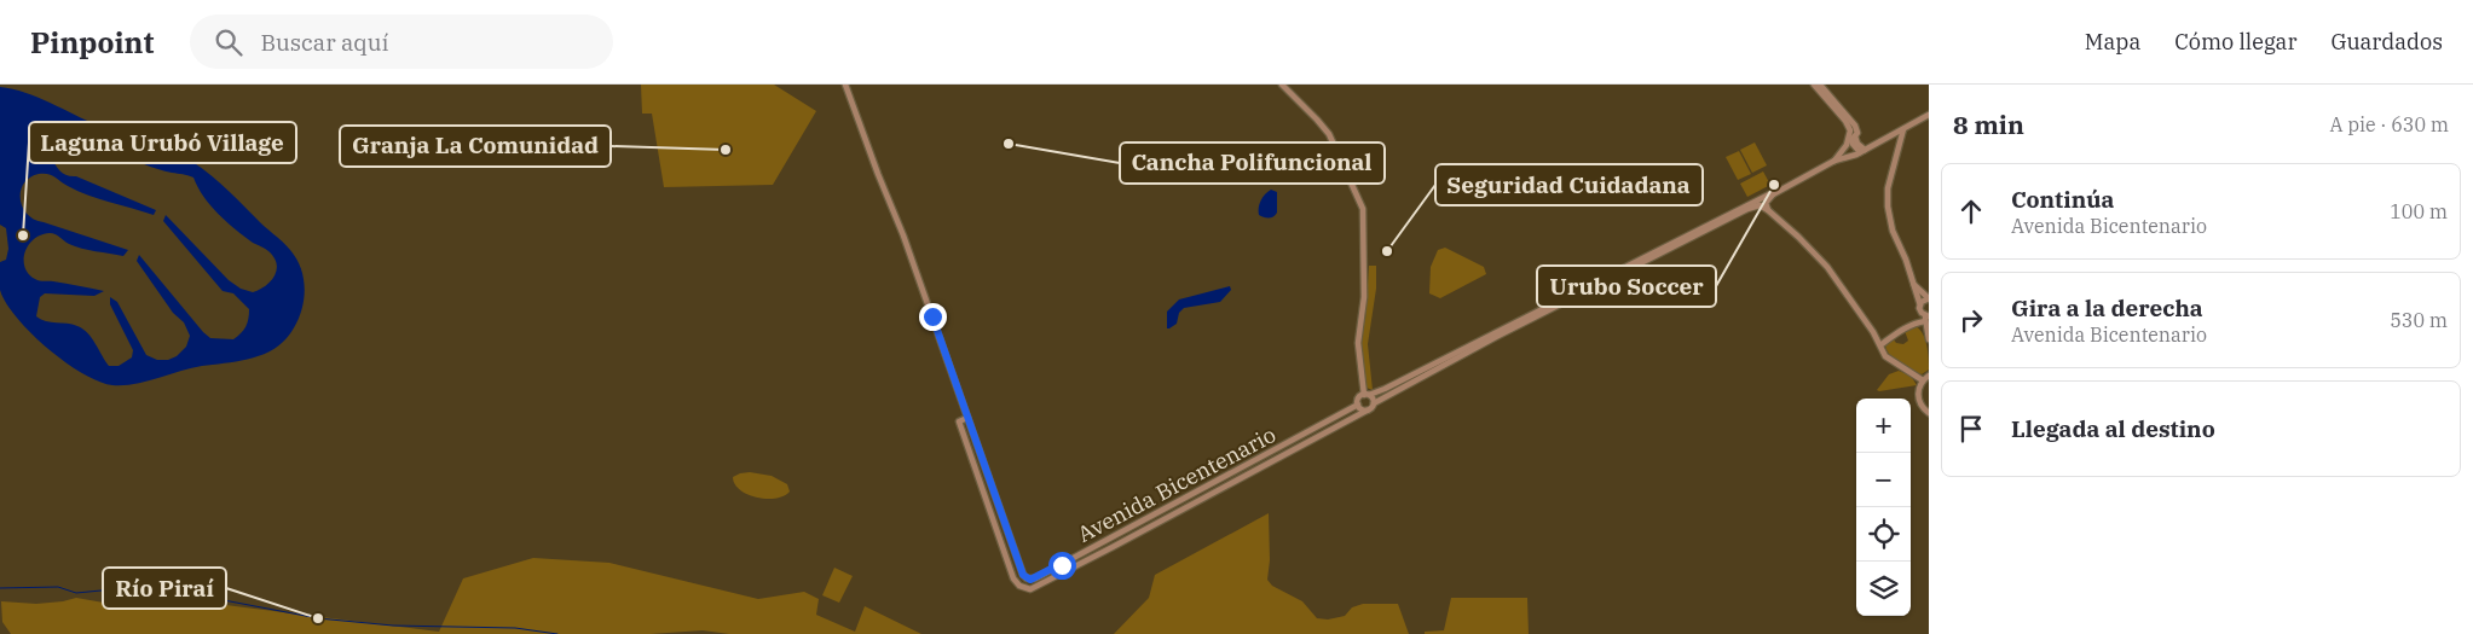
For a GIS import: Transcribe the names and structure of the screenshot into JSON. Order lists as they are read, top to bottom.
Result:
{
  "streets": {
    "main road": ["Avenida Bicentenario"]
  },
  "places": [
    "Cancha Polifuncional",
    "Granja La Comunidad",
    "Urubo Soccer",
    "Laguna Urubó Village",
    "Seguridad Cuidadana",
    "Río Piraí"
  ],
  "page": {
    "header": "Pinpoint",
    "search": "Buscar aquí",
    "nav": ["Mapa", "Cómo llegar", "Guardados"],
    "heading": ["8 min", "A pie · 630 m"],
    "list": [
      ["Continúa", "Avenida Bicentenario", "100 m"],
      ["Gira a la derecha", "Avenida Bicentenario", "530 m"],
      "Llegada al destino"
    ],
    "map_buttons": ["+", "−"]
  }
}
